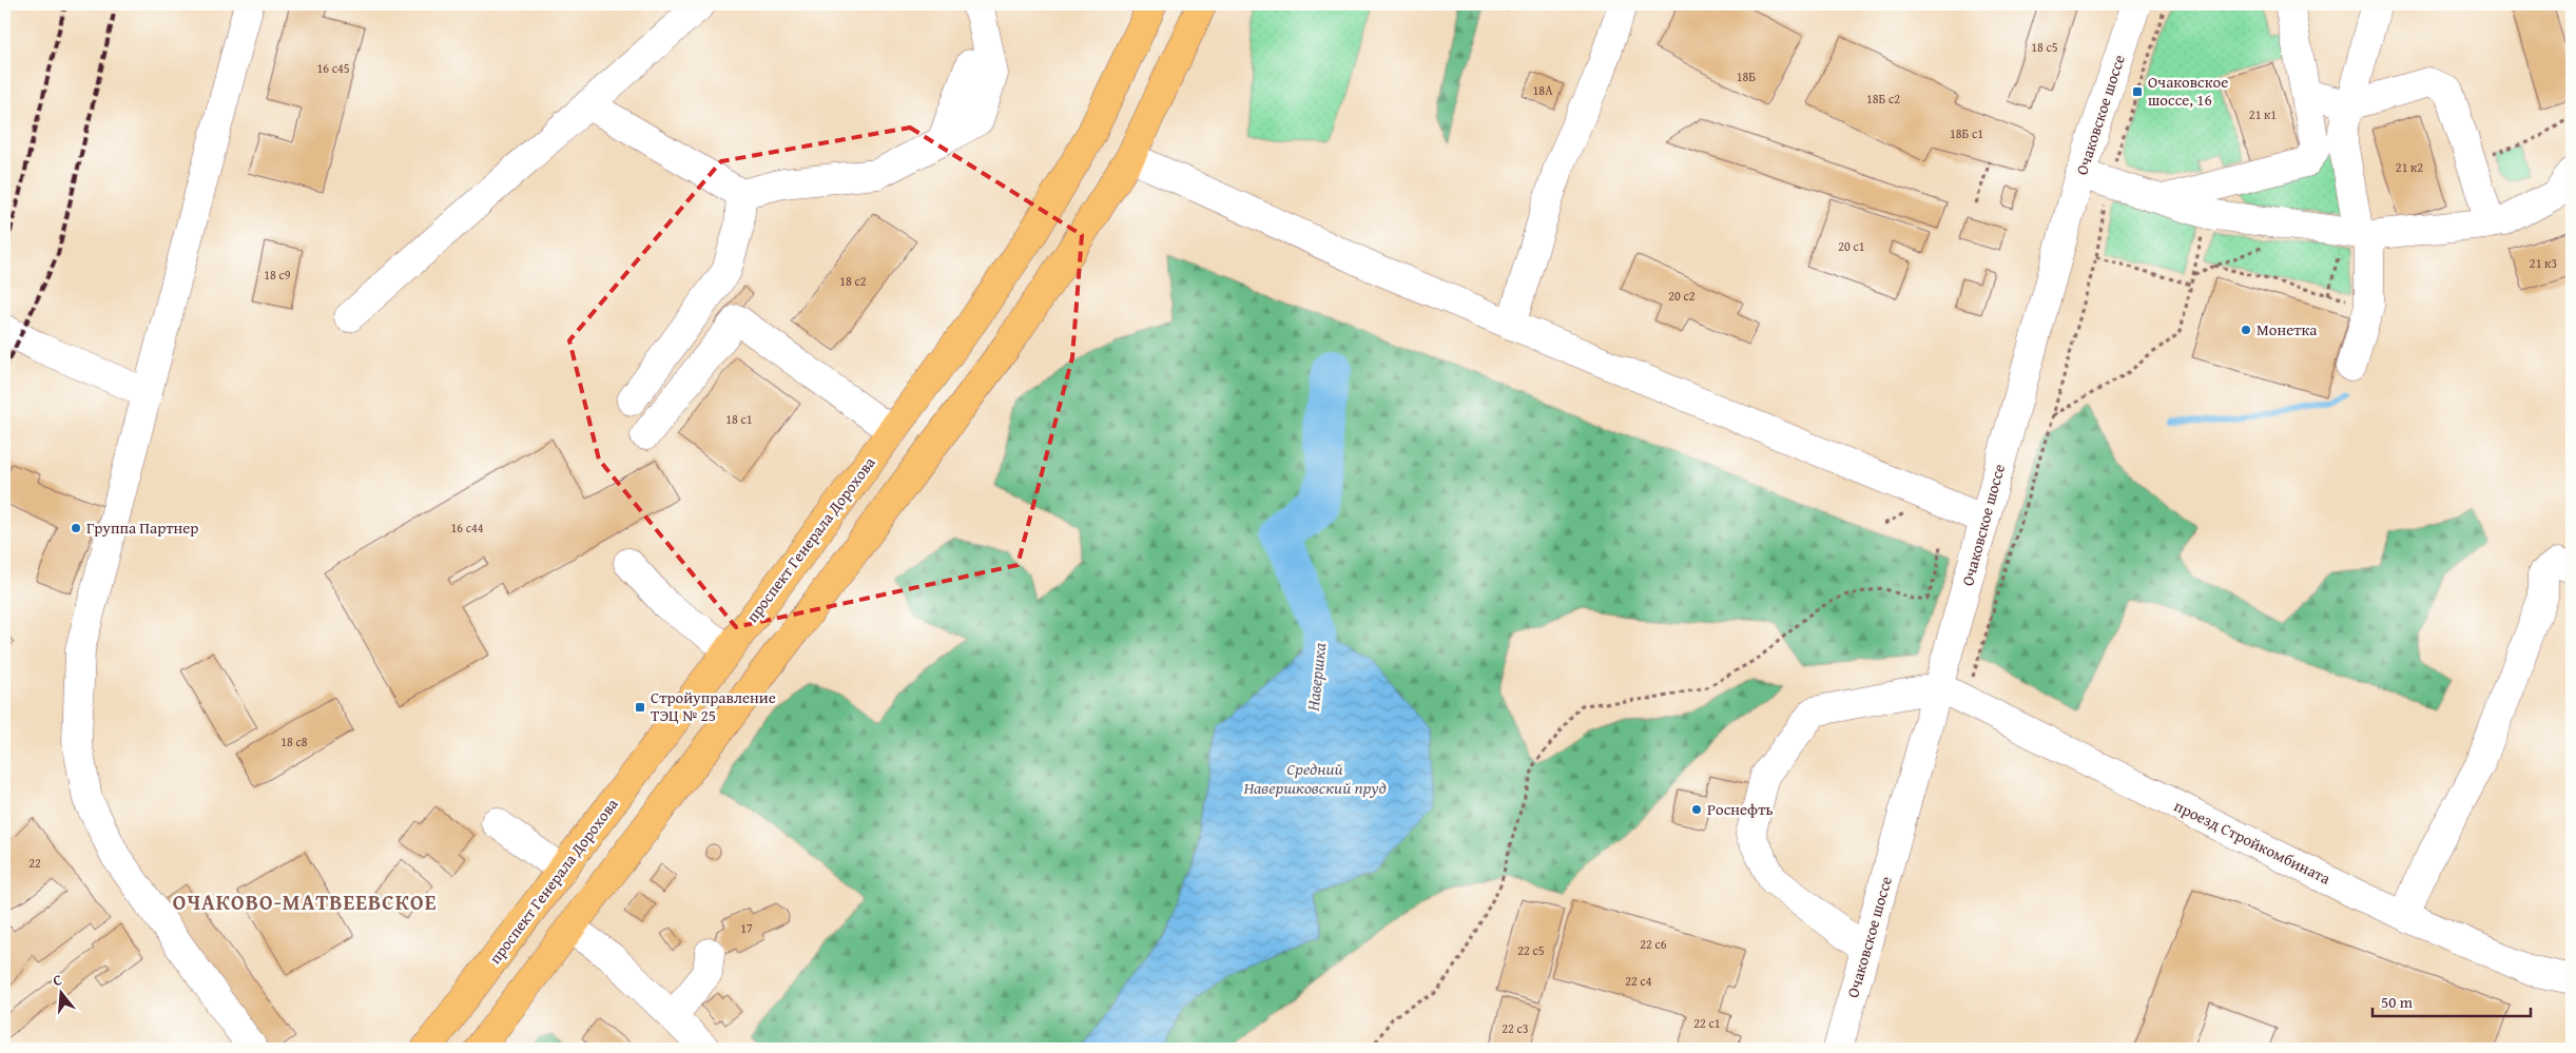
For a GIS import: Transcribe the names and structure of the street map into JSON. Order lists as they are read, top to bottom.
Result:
{
  "streets": {
    "main road": ["проспект Генерала Дорохова"],
    "street": ["Очаковское шоссе", "проезд Стройкомбината"]
  },
  "crossings": [
    ["Очаковское шоссе", "проезд Стройкомбината"]
  ],
  "districts": ["ОЧАКОВО-МАТВЕЕВСКОЕ"],
  "water": ["Навершка", "Средний Навершковский пруд"],
  "places": {
    "transit": ["Очаковское шоссе, 16", "Стройуправление ТЭЦ № 25"],
    "other": ["Монетка", "Группа Партнер", "Роснефть"]
  },
  "house_numbers": [
    "18 с5",
    "16 с45",
    "18Б",
    "18А",
    "18Б с2",
    "21 к1",
    "18Б с1",
    "21 к2",
    "20 с1",
    "21 к3",
    "18 с9",
    "18 с2",
    "20 с2",
    "18 с1",
    "16 с44",
    "18 с8",
    "22",
    "17",
    "22 с6",
    "22 с5",
    "22 с4",
    "22 с1",
    "22 с3"
  ],
  "scale_bar": "50 m",
  "north": "top"
}
